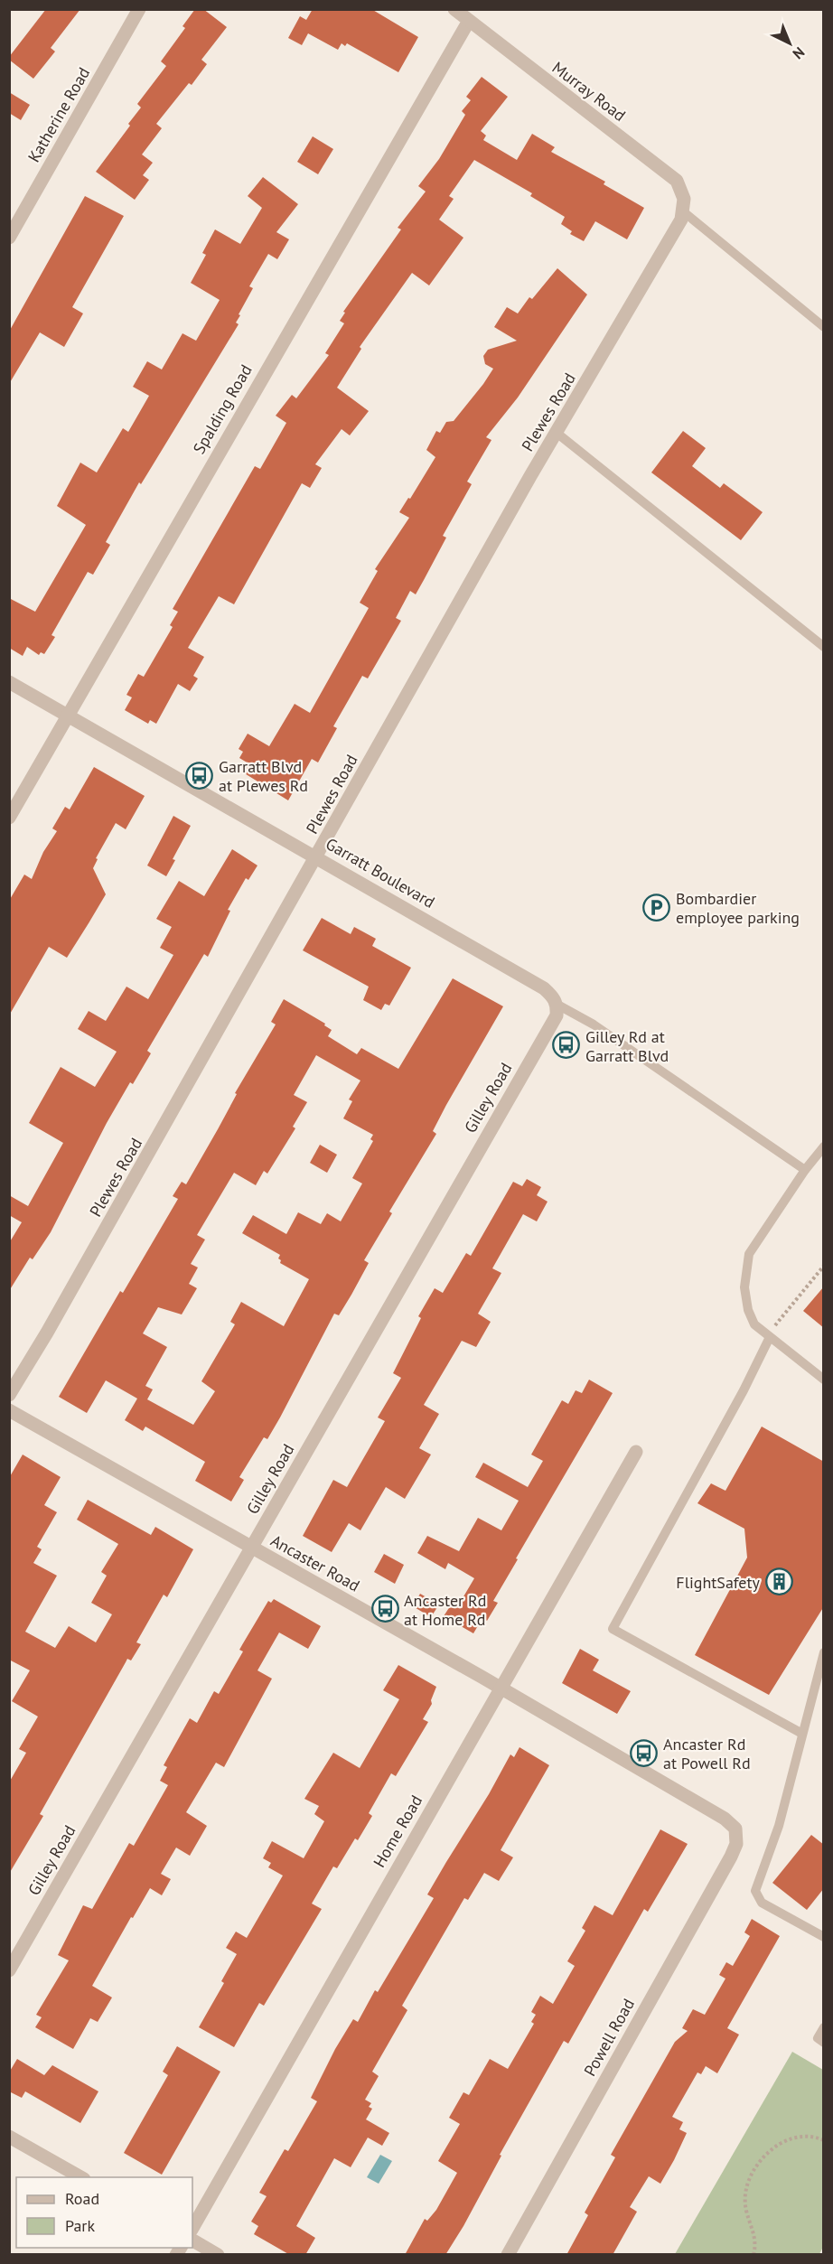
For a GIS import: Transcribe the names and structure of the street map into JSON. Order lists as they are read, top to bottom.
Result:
{
  "streets": {
    "street": [
      "Murray Road",
      "Katherine Road",
      "Spalding Road",
      "Plewes Road",
      "Garratt Boulevard",
      "Gilley Road",
      "Ancaster Road",
      "Home Road",
      "Powell Road"
    ]
  },
  "crossings": [
    ["Murray Road", "Spalding Road"],
    ["Murray Road", "Plewes Road"],
    ["Spalding Road", "Garratt Boulevard"],
    ["Plewes Road", "Garratt Boulevard"],
    ["Garratt Boulevard", "Gilley Road"],
    ["Gilley Road", "Ancaster Road"],
    ["Ancaster Road", "Home Road"],
    ["Ancaster Road", "Powell Road"]
  ],
  "places": {
    "bus stop": [
      "Garratt Blvd at Plewes Rd",
      "Gilley Rd at Garratt Blvd",
      "Ancaster Rd at Home Rd",
      "Ancaster Rd at Powell Rd"
    ],
    "parking": ["Bombardier employee parking"],
    "building": ["FlightSafety"]
  },
  "legend": ["Road", "Park"],
  "north": "bottom right"
}
